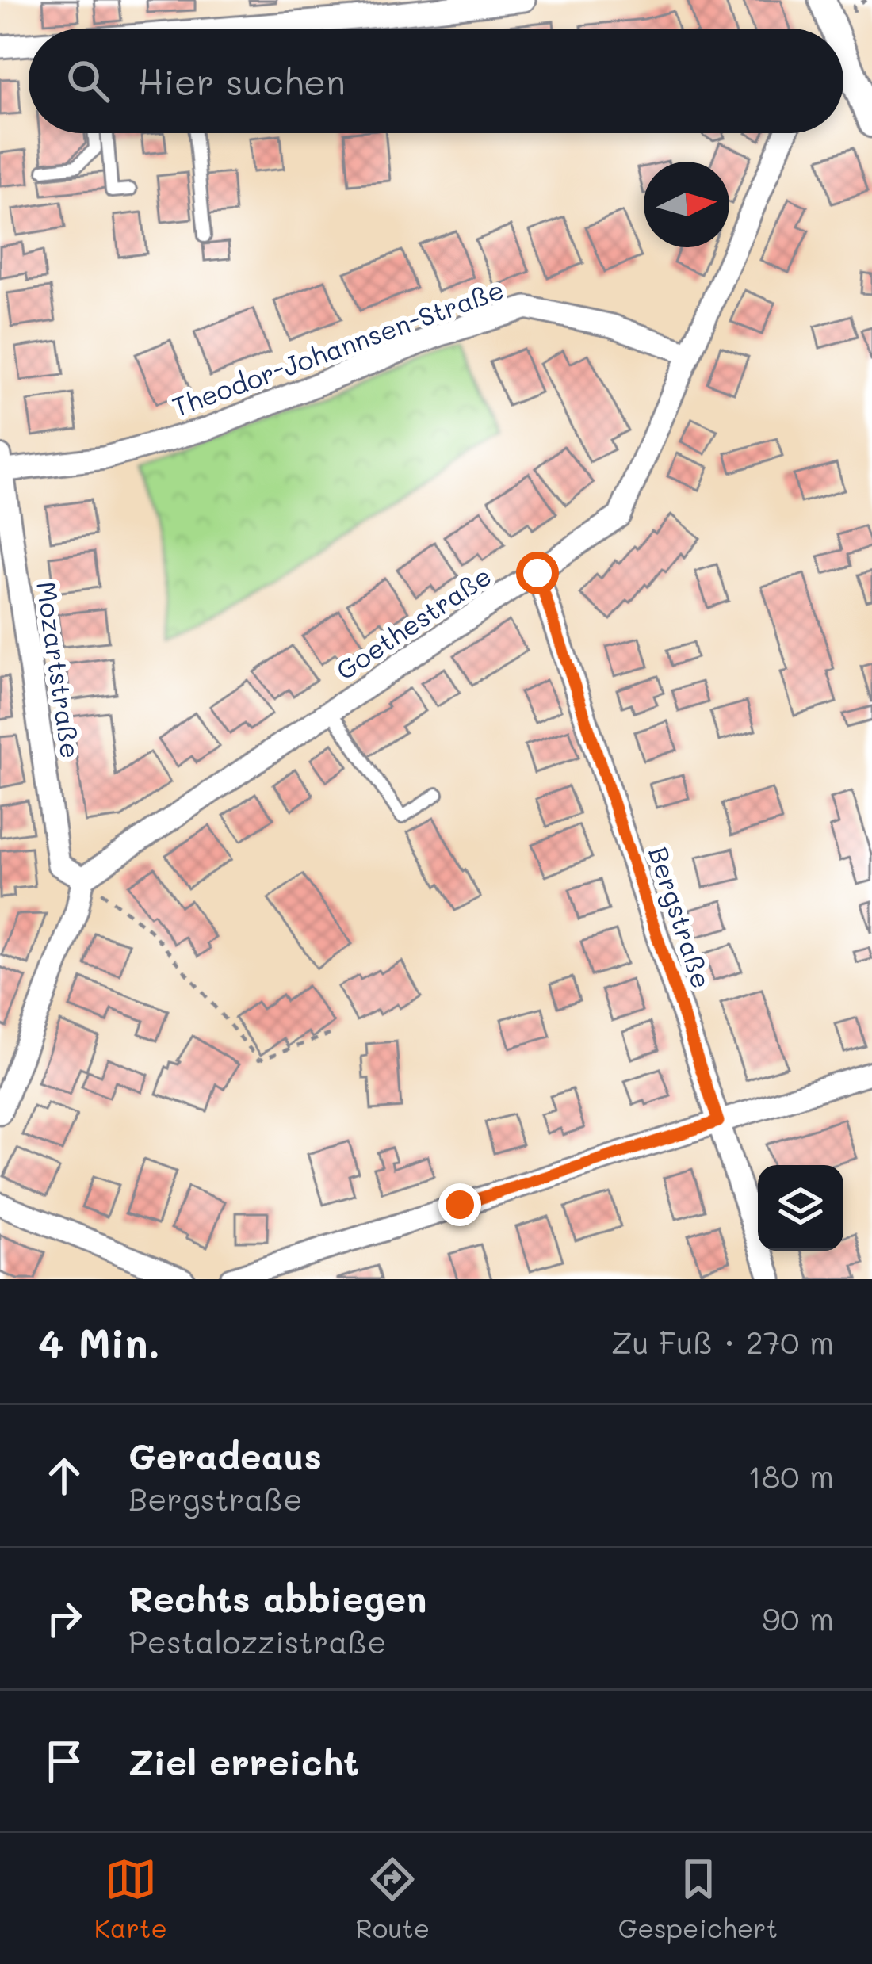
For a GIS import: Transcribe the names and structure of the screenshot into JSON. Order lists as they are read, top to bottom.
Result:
{
  "streets": {
    "street": [
      "Theodor-Johannsen-Straße",
      "Goethestraße",
      "Mozartstraße",
      "Bergstraße"
    ]
  },
  "crossings": [
    ["Theodor-Johannsen-Straße", "Goethestraße"],
    ["Theodor-Johannsen-Straße", "Mozartstraße"],
    ["Goethestraße", "Mozartstraße"],
    ["Goethestraße", "Bergstraße"]
  ],
  "north": "right",
  "page": {
    "search": "Hier suchen",
    "heading": ["4 Min.", "Zu Fuß · 270 m"],
    "list": [
      ["Geradeaus", "Bergstraße", "180 m"],
      ["Rechts abbiegen", "Pestalozzistraße", "90 m"],
      "Ziel erreicht"
    ],
    "nav": ["Karte", "Route", "Gespeichert"]
  }
}
